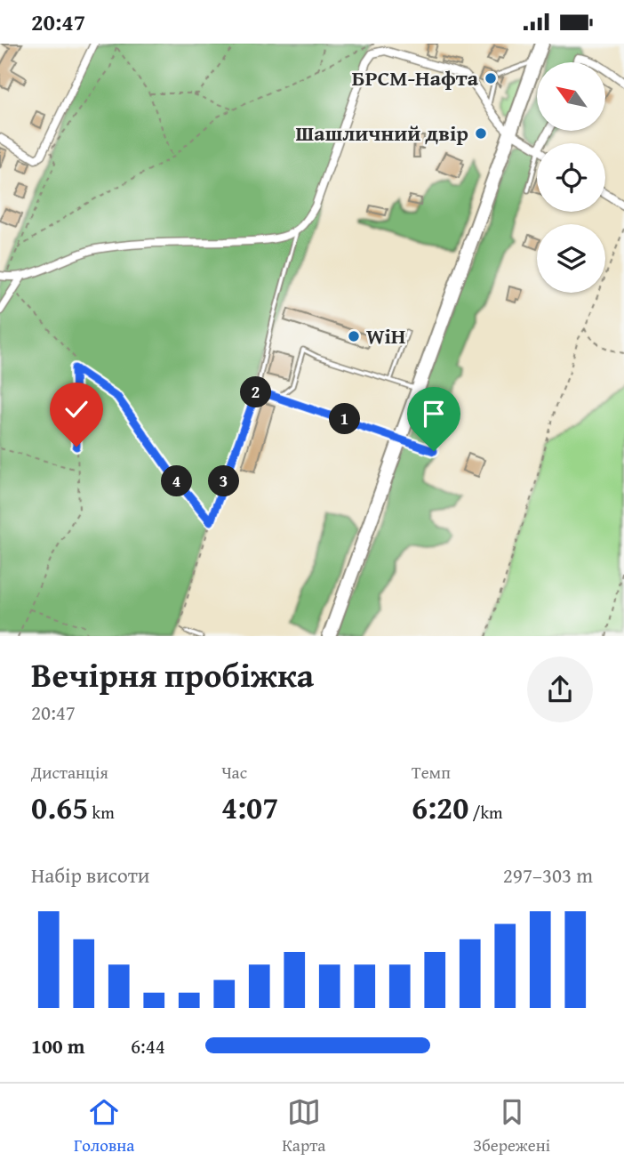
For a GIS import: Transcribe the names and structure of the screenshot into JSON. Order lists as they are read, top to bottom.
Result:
{
  "places": ["БРСМ-Нафта", "Шашличний двір", "WiH"],
  "north": "top left",
  "page": {
    "status": "20:47",
    "pins": [
      "2",
      "1",
      "3",
      "4"
    ],
    "heading": ["Вечірня пробіжка", "20:47"],
    "stats": [
      ["Дистанція", "0.65 km"],
      ["Час", "4:07"],
      ["Темп", "6:20 /km"]
    ],
    "chart": ["Набір висоти", "297–303 m"],
    "list": [
      {
        "name": "100 m",
        "note": "6:44"
      }
    ],
    "tabs": ["Головна", "Карта", "Збережені"]
  }
}
